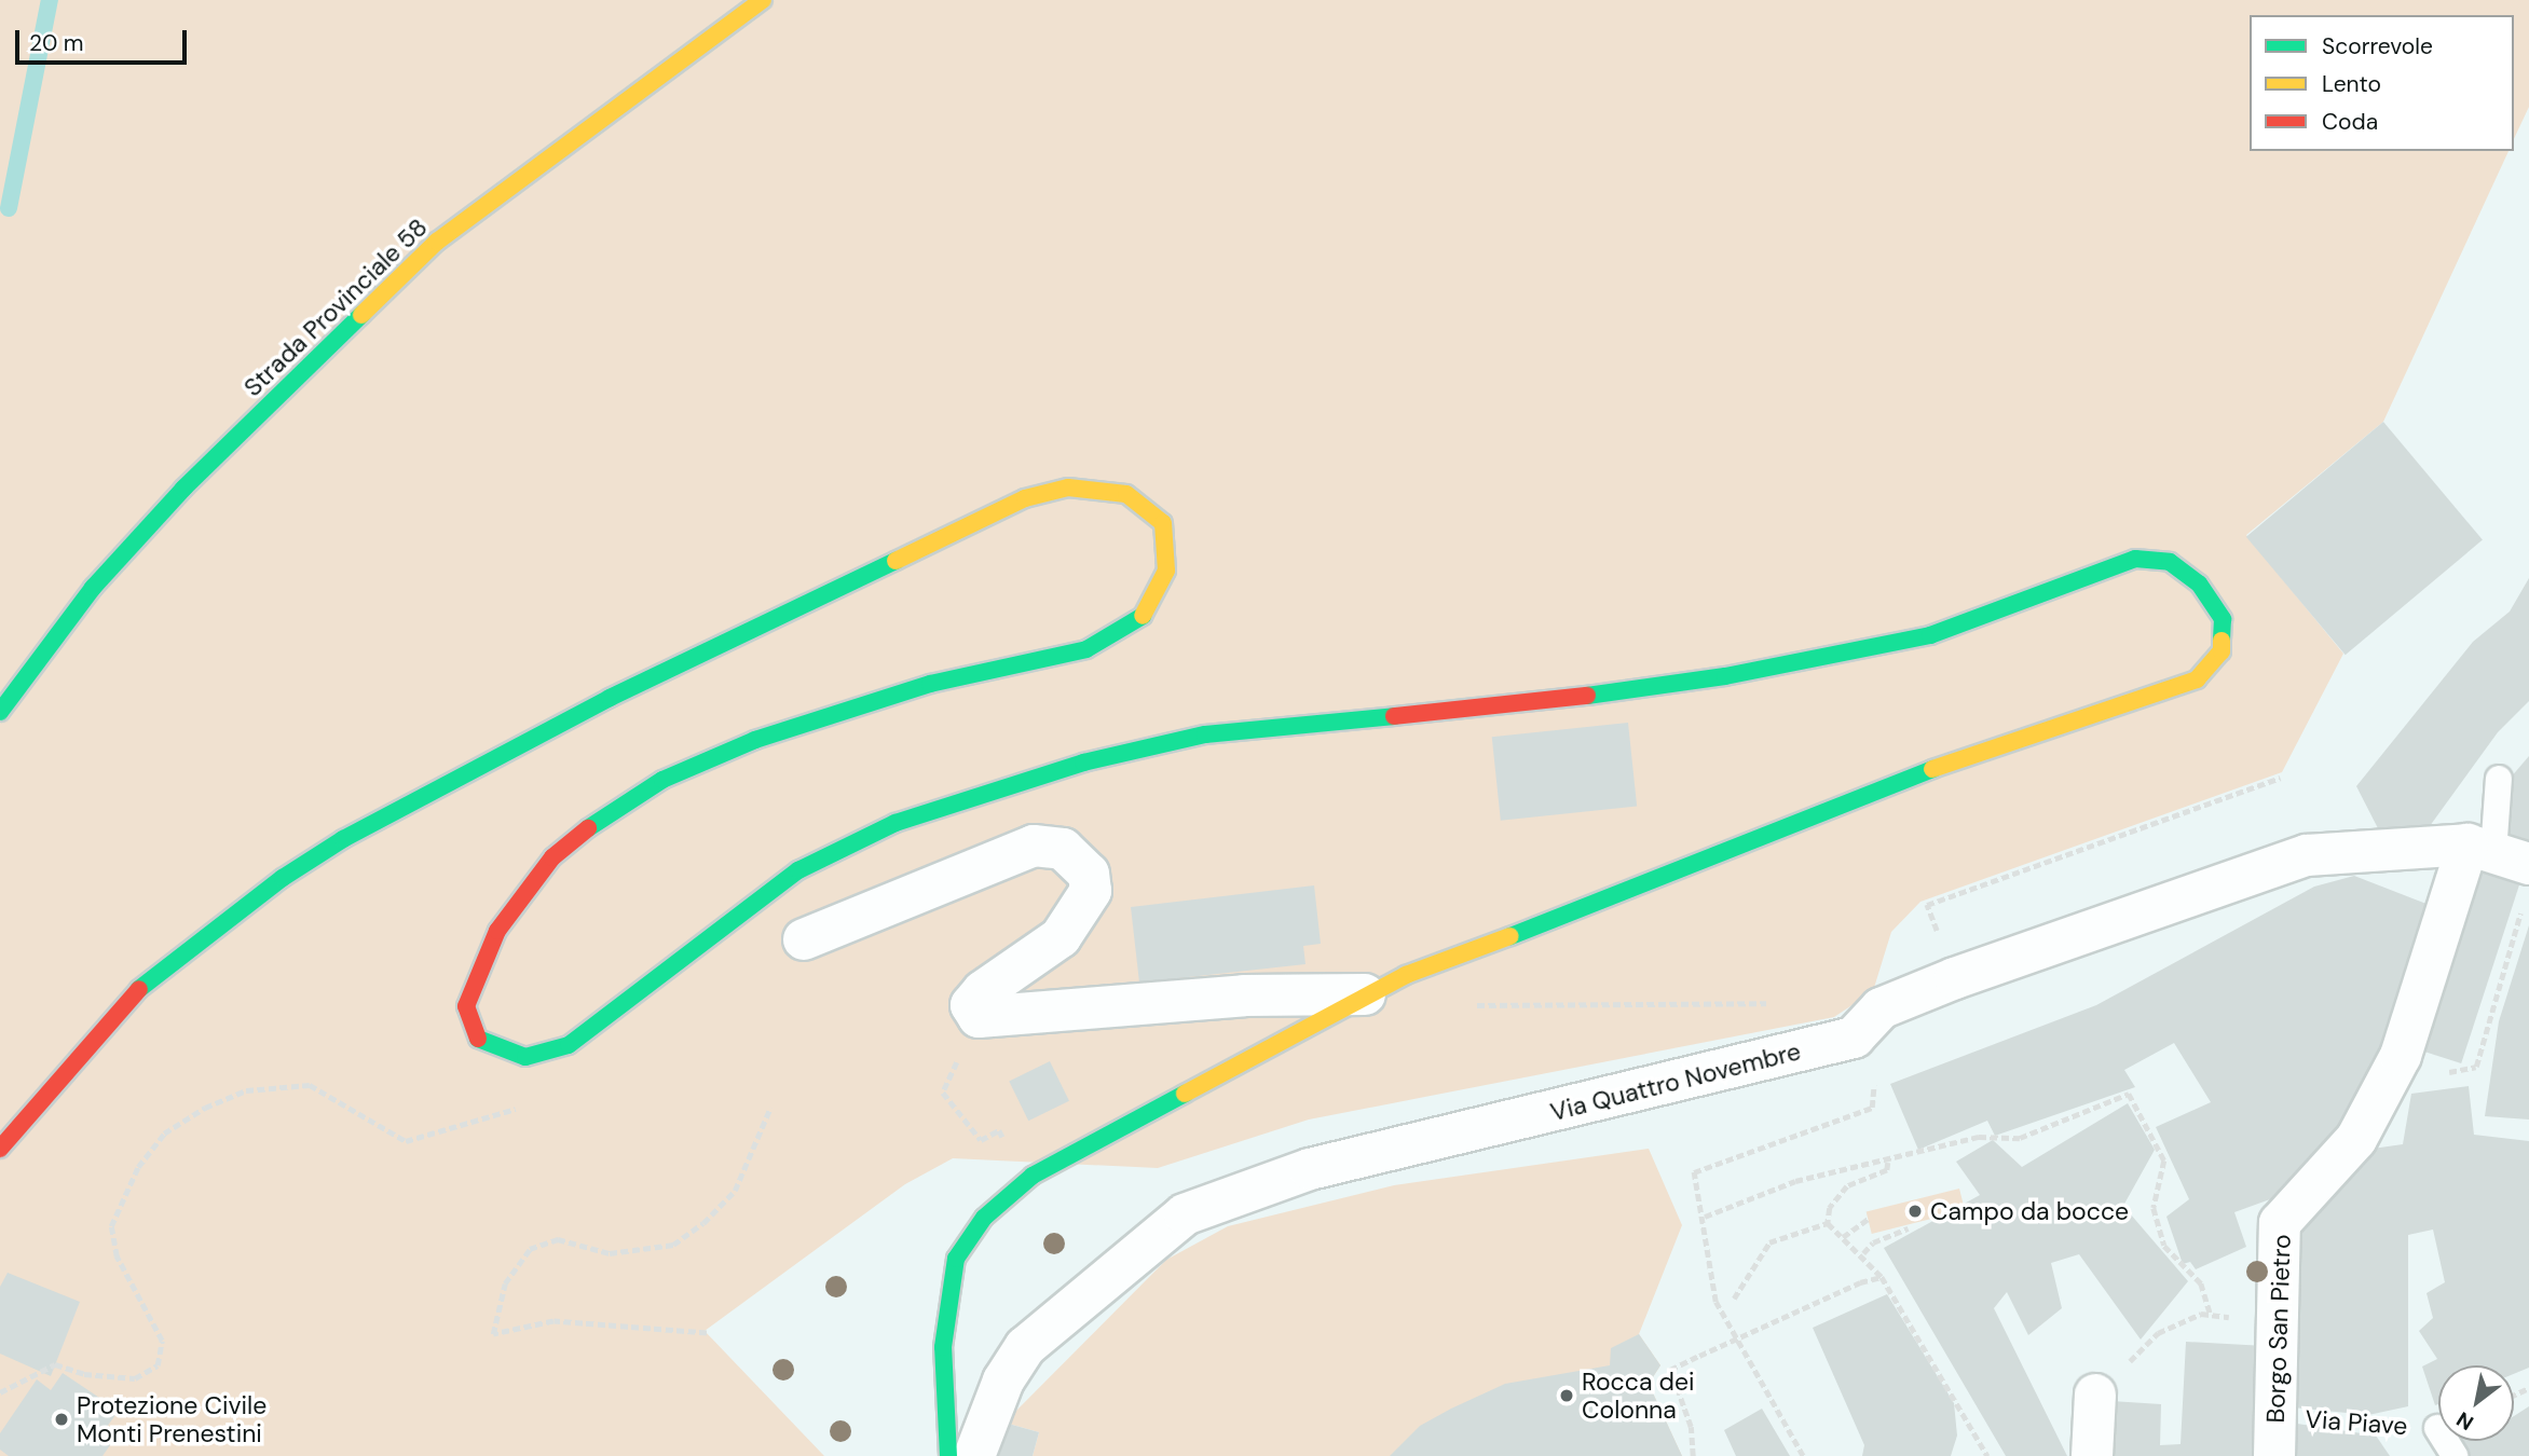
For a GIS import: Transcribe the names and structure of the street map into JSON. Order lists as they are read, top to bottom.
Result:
{
  "streets": {
    "street": ["Strada Provinciale 58", "Via Quattro Novembre", "Borgo San Pietro"],
    "path": ["Via Piave"]
  },
  "crossings": [
    ["Via Quattro Novembre", "Borgo San Pietro"],
    ["Borgo San Pietro", "Via Piave"]
  ],
  "places": ["Campo da bocce", "Rocca dei Colonna", "Protezione Civile Monti Prenestini"],
  "legend": ["Scorrevole", "Lento", "Coda"],
  "scale_bar": "20 m",
  "north": "bottom left"
}
